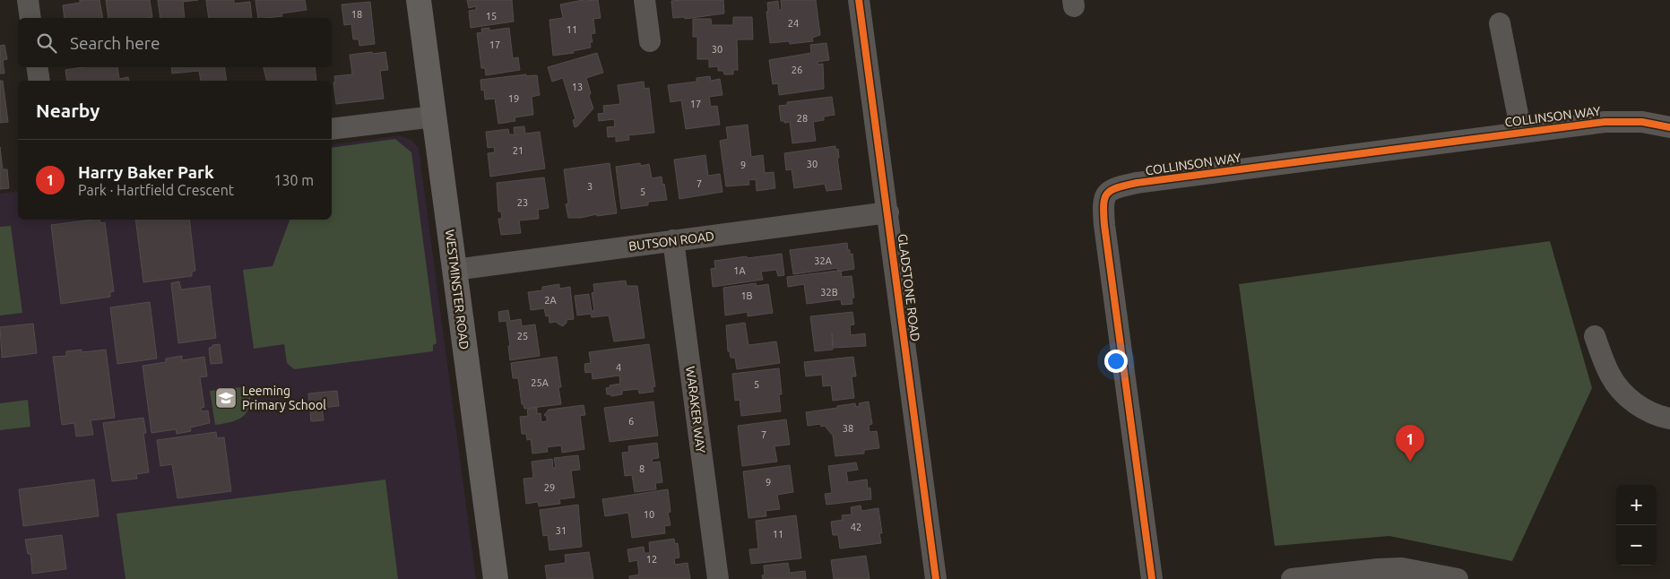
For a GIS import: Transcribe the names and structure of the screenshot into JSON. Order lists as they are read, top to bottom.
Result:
{
  "streets": {
    "main road": ["WESTMINSTER ROAD"],
    "street": [
      "COLLINSON WAY",
      "BUTSON ROAD",
      "GLADSTONE ROAD",
      "WARAKER WAY"
    ]
  },
  "crossings": [
    ["BUTSON ROAD", "GLADSTONE ROAD"],
    ["BUTSON ROAD", "WESTMINSTER ROAD"],
    ["BUTSON ROAD", "WARAKER WAY"]
  ],
  "places": {
    "school or university": ["Leeming Primary School"]
  },
  "house_numbers": [
    "18",
    "15",
    "24",
    "11",
    "17",
    "30",
    "26",
    "13",
    "19",
    "17",
    "28",
    "21",
    "30",
    "9",
    "7",
    "3",
    "5",
    "23",
    "32A",
    "1A",
    "32B",
    "1B",
    "2A",
    "25",
    "4",
    "25A",
    "5",
    "6",
    "38",
    "7",
    "8",
    "9",
    "29",
    "10",
    "42",
    "31",
    "11",
    "12"
  ],
  "page": {
    "search": "Search here",
    "heading": "Nearby",
    "list": [
      {
        "mark": "1",
        "name": "Harry Baker Park",
        "note": "Park · Hartfield Crescent",
        "value": "130 m"
      }
    ],
    "pins": "1",
    "map_buttons": ["+", "−"]
  }
}
